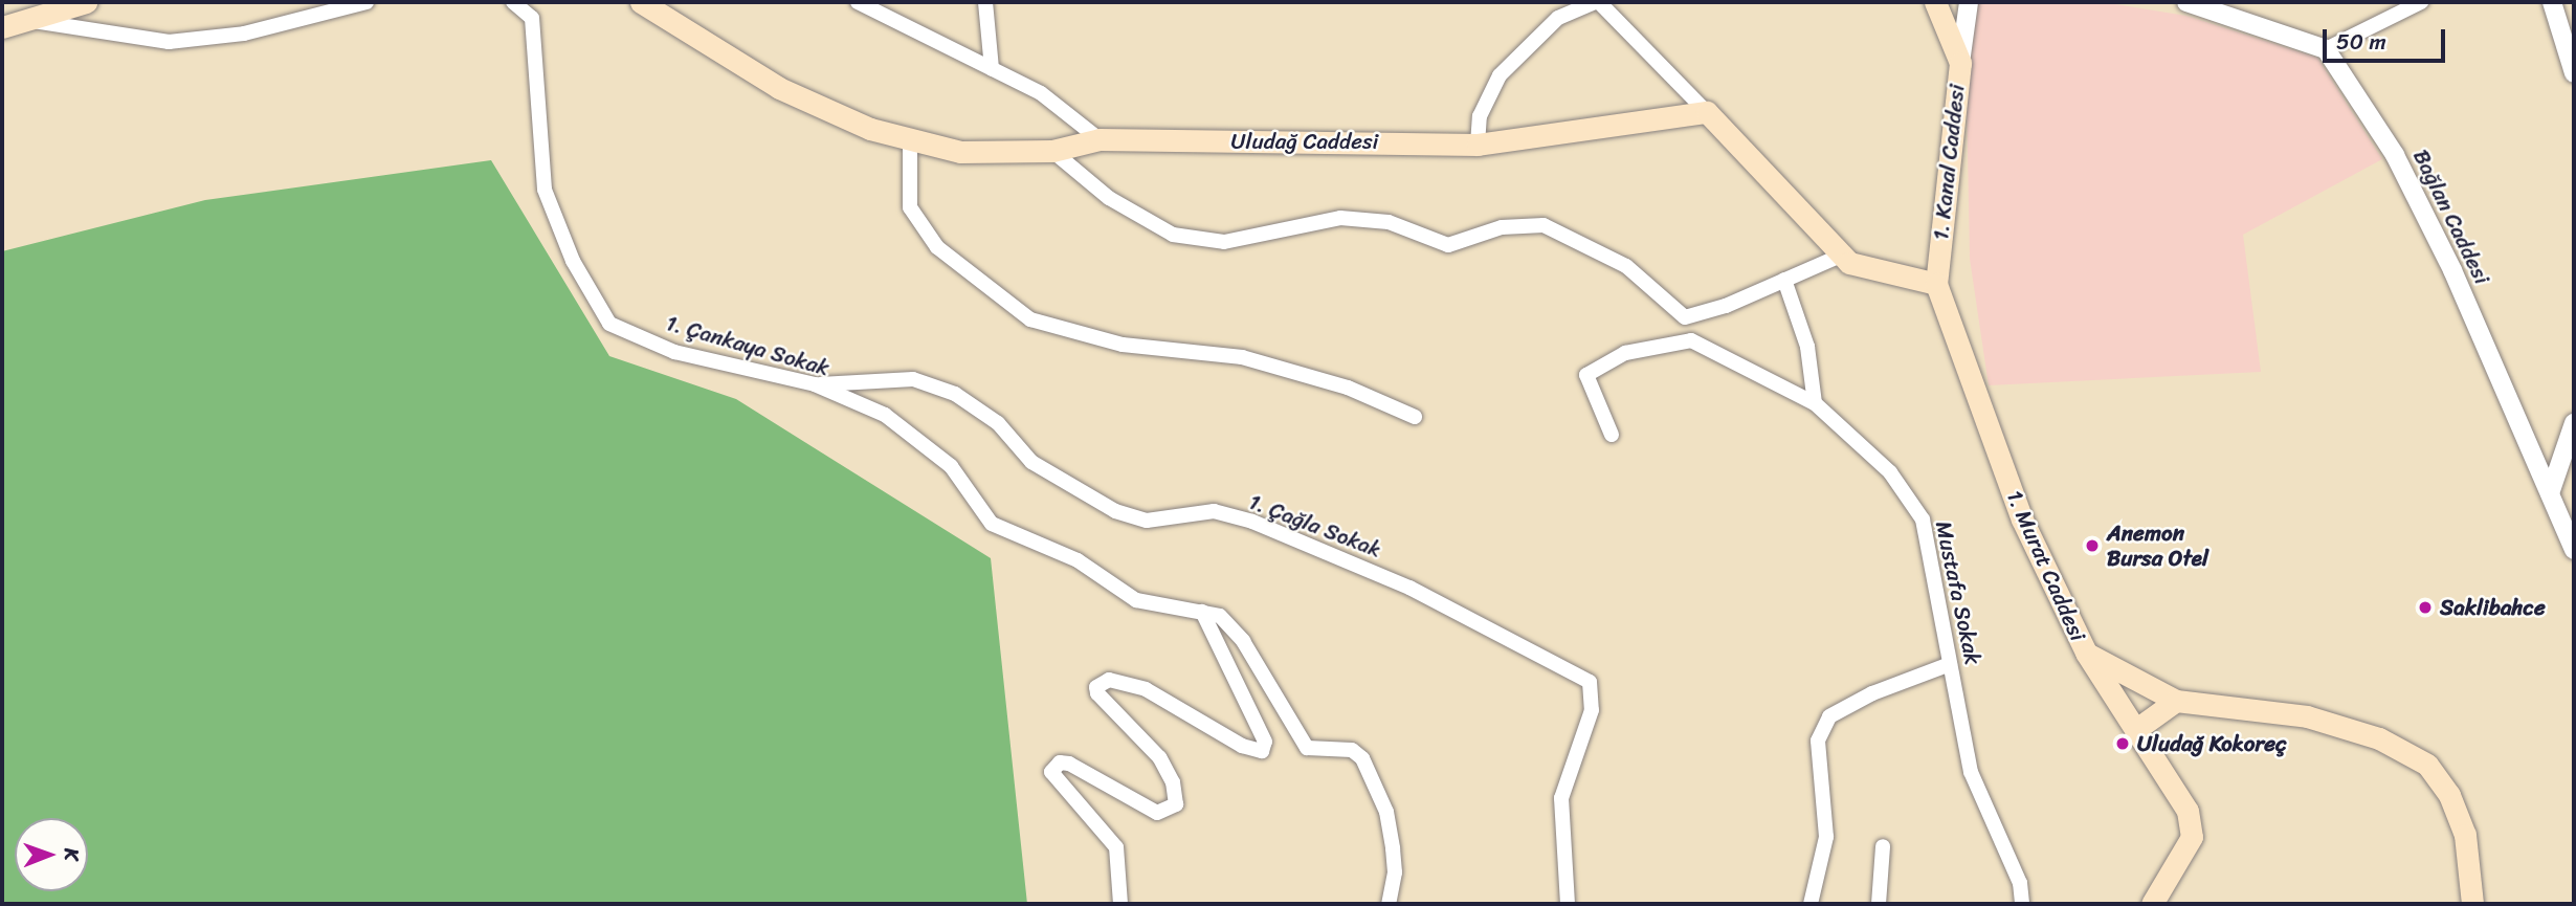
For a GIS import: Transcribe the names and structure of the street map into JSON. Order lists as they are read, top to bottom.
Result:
{
  "streets": {
    "main road": ["Uludağ Caddesi", "1. Kanal Caddesi", "1. Murat Caddesi"],
    "street": [
      "Bağlan Caddesi",
      "1. Çankaya Sokak",
      "1. Çağla Sokak",
      "Mustafa Sokak"
    ]
  },
  "crossings": [
    ["1. Kanal Caddesi", "1. Murat Caddesi"],
    ["1. Çankaya Sokak", "1. Çağla Sokak"]
  ],
  "places": ["Anemon Bursa Otel", "Saklibahce", "Uludağ Kokoreç"],
  "scale_bar": "50 m",
  "north": "right"
}
